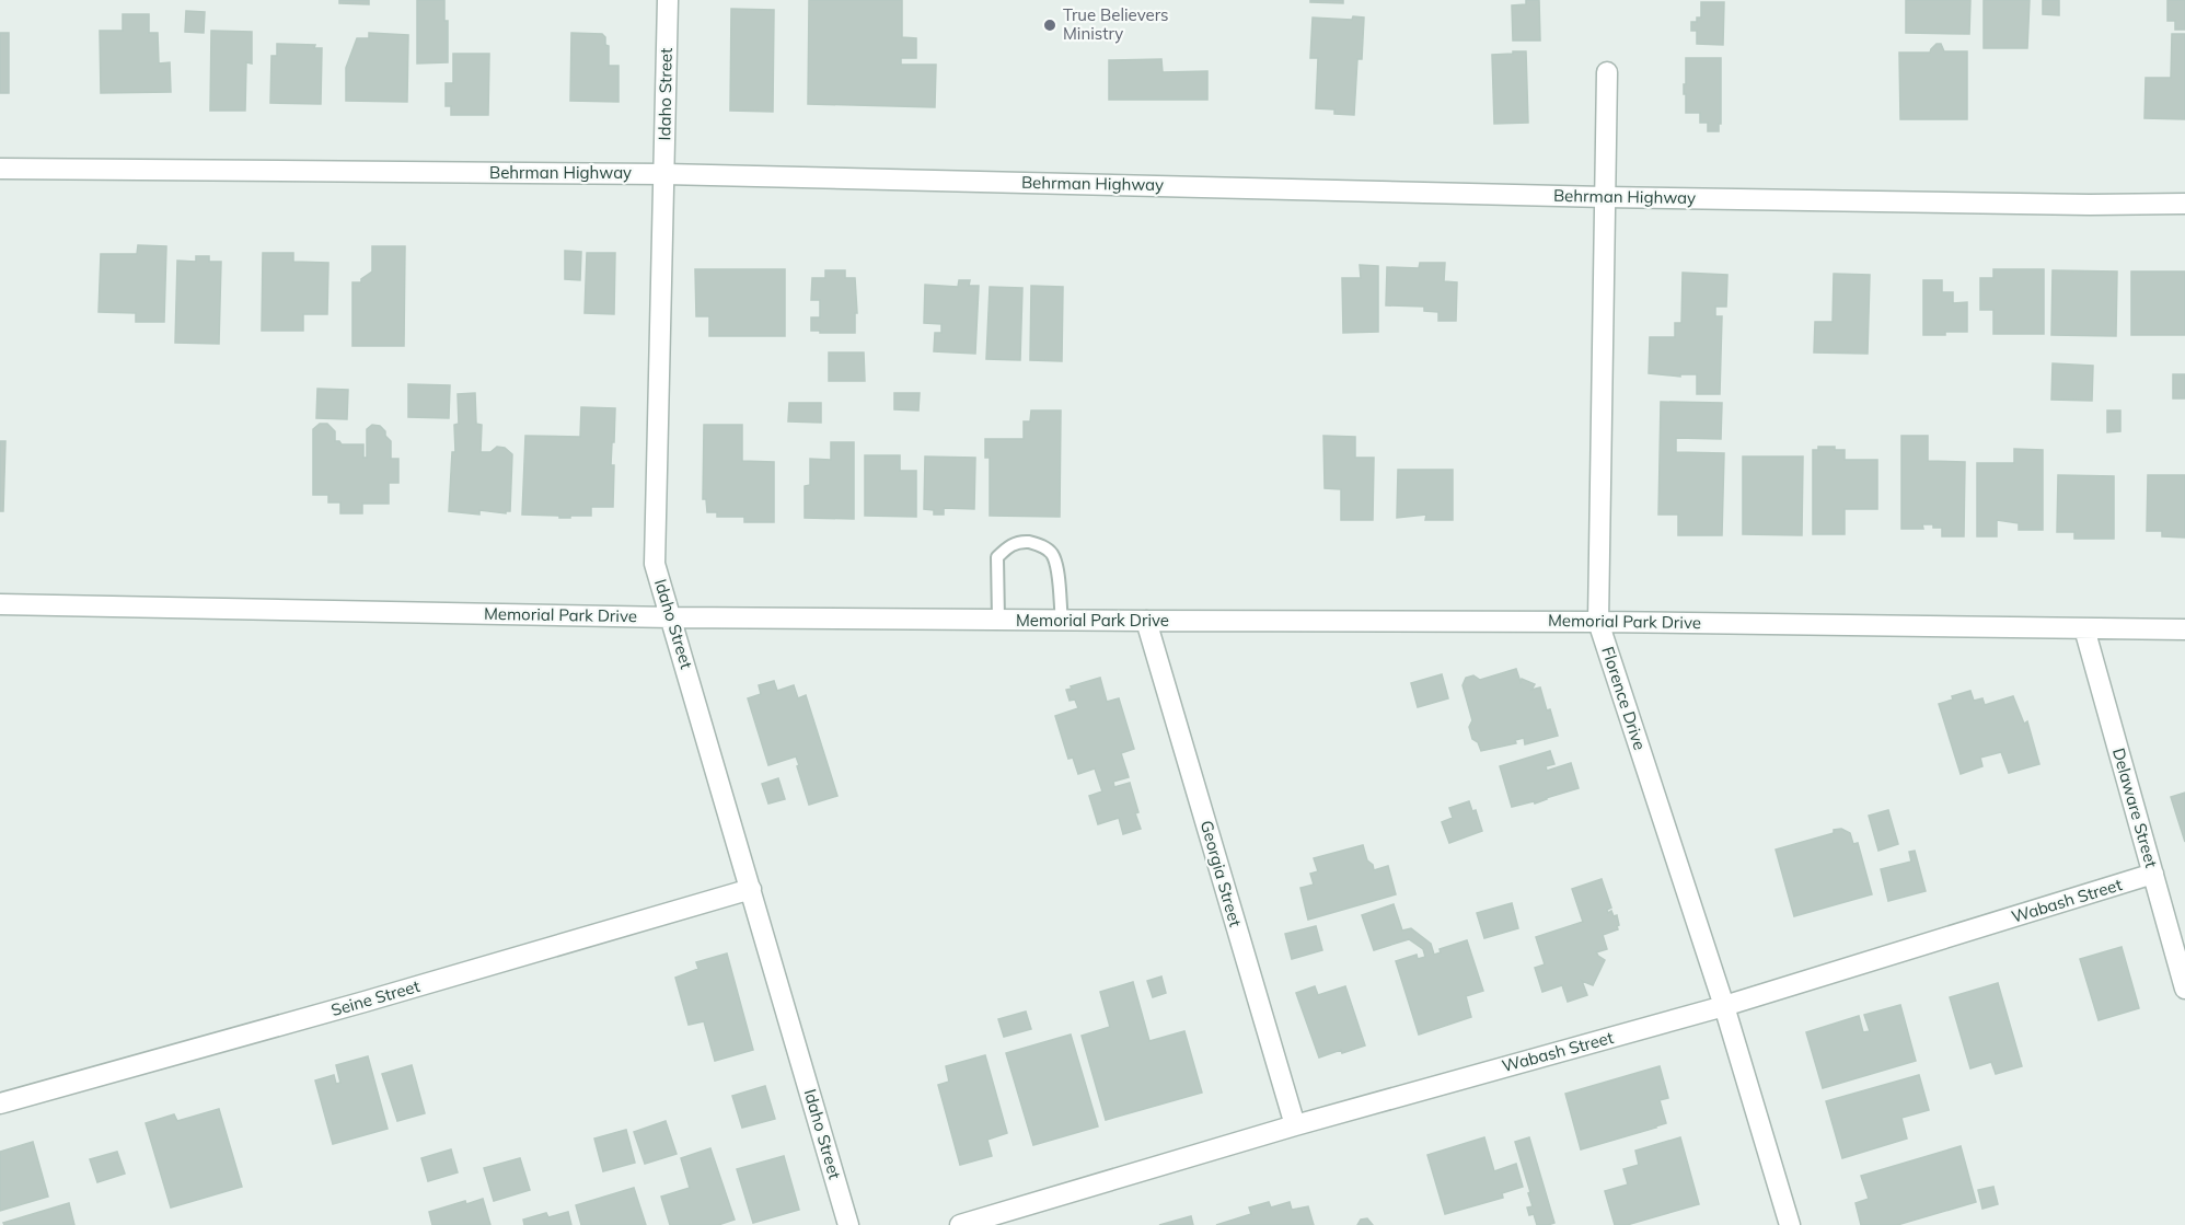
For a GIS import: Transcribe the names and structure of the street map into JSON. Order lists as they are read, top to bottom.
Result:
{
  "streets": {
    "street": [
      "Idaho Street",
      "Behrman Highway",
      "Memorial Park Drive",
      "Florence Drive",
      "Delaware Street",
      "Georgia Street",
      "Wabash Street",
      "Seine Street"
    ]
  },
  "crossings": [
    ["Idaho Street", "Behrman Highway"],
    ["Idaho Street", "Memorial Park Drive"],
    ["Idaho Street", "Seine Street"],
    ["Behrman Highway", "Florence Drive"],
    ["Memorial Park Drive", "Florence Drive"],
    ["Memorial Park Drive", "Delaware Street"],
    ["Memorial Park Drive", "Georgia Street"],
    ["Florence Drive", "Wabash Street"],
    ["Delaware Street", "Wabash Street"],
    ["Georgia Street", "Wabash Street"]
  ],
  "places": ["True Believers Ministry"]
}
